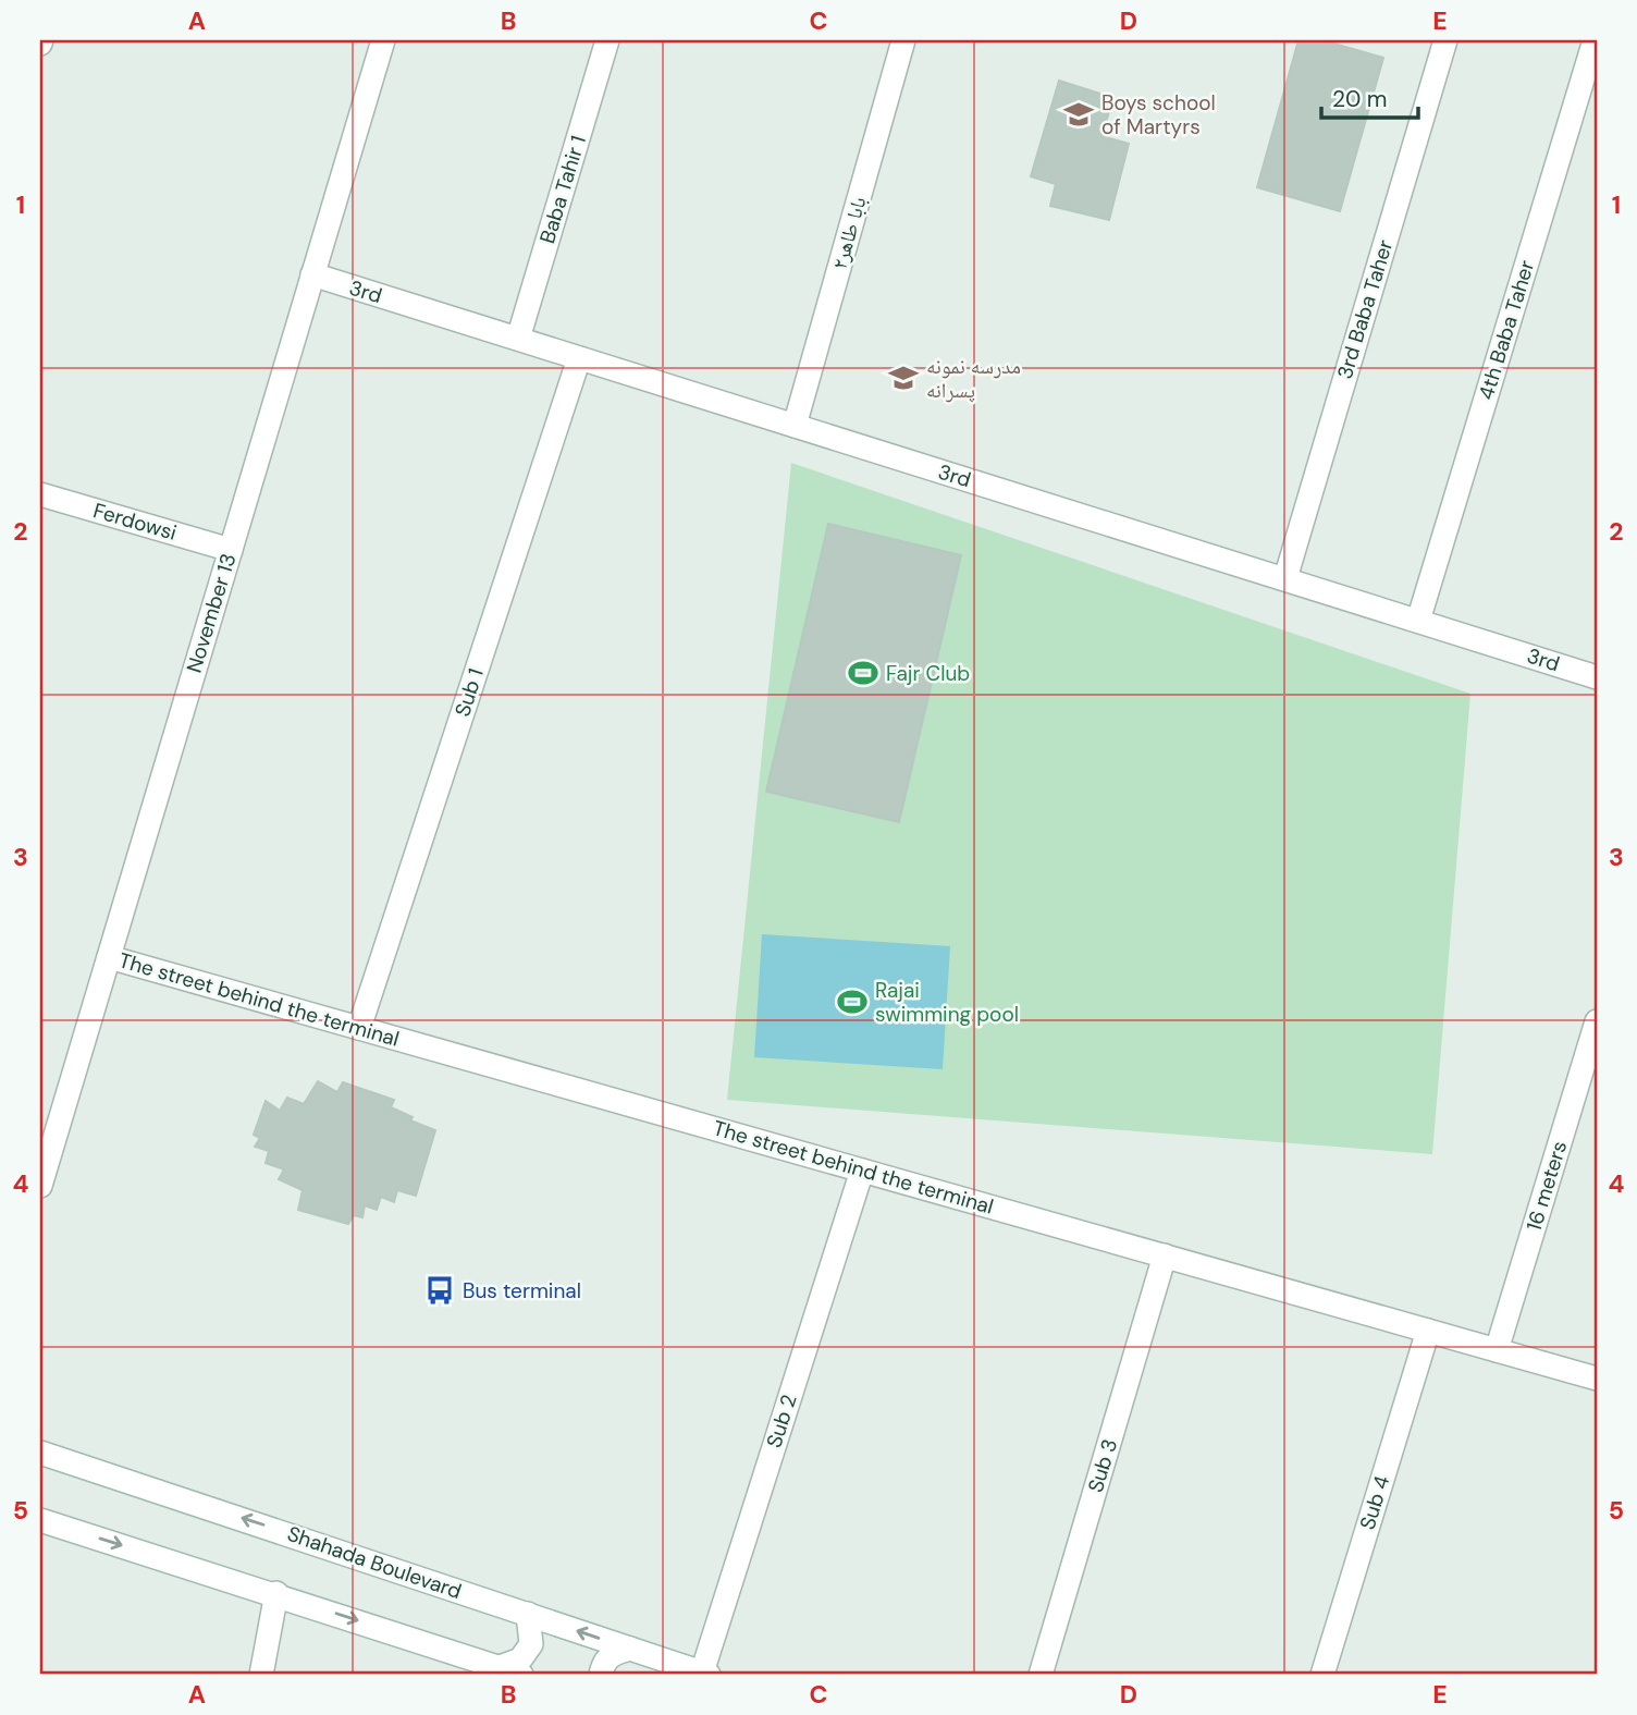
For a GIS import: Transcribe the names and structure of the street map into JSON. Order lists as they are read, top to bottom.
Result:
{
  "streets": {
    "street": [
      "Baba Tahir 1",
      "بابا طاهر۲",
      "3rd",
      "3rd Baba Taher",
      "4th Baba Taher",
      "Ferdowsi",
      "November 13",
      "Sub 1",
      "The street behind the terminal",
      "16 meters",
      "Sub 2",
      "Sub 3",
      "Sub 4",
      "Shahada Boulevard"
    ]
  },
  "crossings": [
    ["Baba Tahir 1", "3rd"],
    ["بابا طاهر۲", "3rd"],
    ["3rd", "3rd Baba Taher"],
    ["3rd", "4th Baba Taher"],
    ["3rd", "November 13"],
    ["3rd", "Sub 1"],
    ["Ferdowsi", "November 13"],
    ["November 13", "The street behind the terminal"],
    ["Sub 1", "The street behind the terminal"],
    ["The street behind the terminal", "16 meters"],
    ["The street behind the terminal", "Sub 2"],
    ["The street behind the terminal", "Sub 3"],
    ["The street behind the terminal", "Sub 4"],
    ["Sub 2", "Shahada Boulevard"]
  ],
  "places": {
    "school or university": ["Boys school of Martyrs", "مدرسه نمونه پسرانه"],
    "sports": ["Fajr Club", "Rajai swimming pool"],
    "bus stop": ["Bus terminal"]
  },
  "scale_bar": "20 m",
  "grid": {
    "columns": [
      "A",
      "B",
      "C",
      "D",
      "E"
    ],
    "rows": [
      "1",
      "2",
      "3",
      "4",
      "5"
    ]
  }
}
